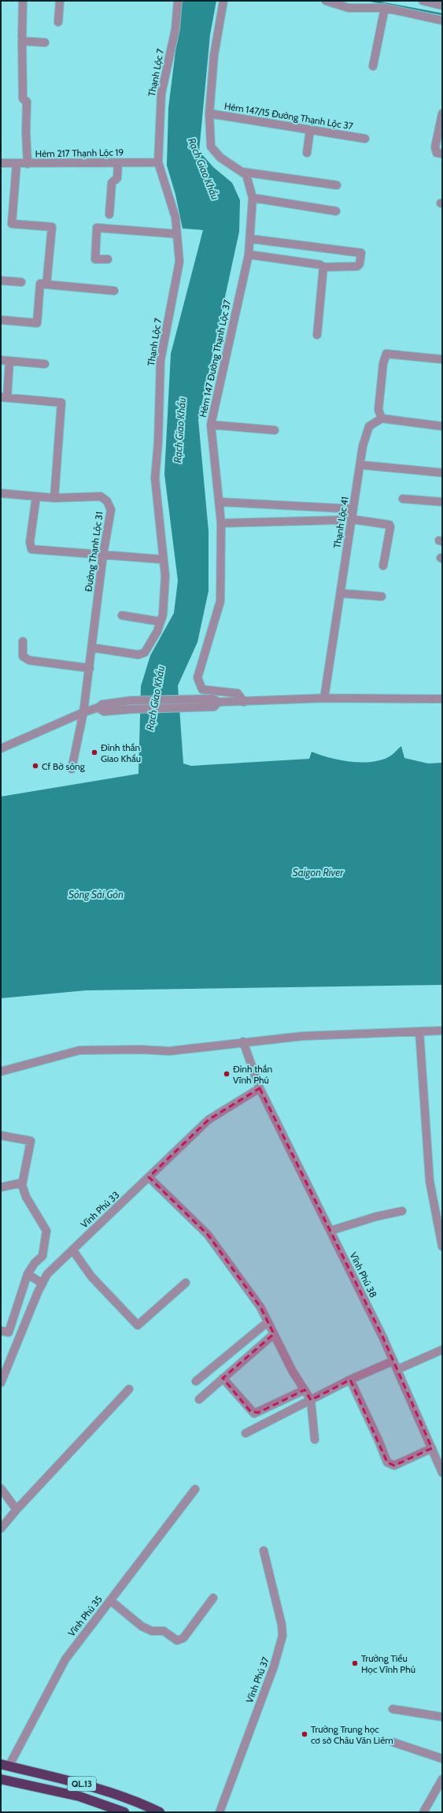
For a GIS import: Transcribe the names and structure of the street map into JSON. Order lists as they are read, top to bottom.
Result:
{
  "streets": {
    "highway": ["QL.13"],
    "street": [
      "Thạnh Lộc 7",
      "Hẻm 147/15 Đường Thạnh Lộc 37",
      "Hẻm 217 Thạnh Lộc 19",
      "Hẻm 147 Đường Thạnh Lộc 37",
      "Thạnh Lộc 41",
      "Đường Thạnh Lộc 31",
      "Vĩnh Phú 33",
      "Vĩnh Phú 38",
      "Vĩnh Phú 35",
      "Vĩnh Phú 37"
    ]
  },
  "crossings": [
    ["Thạnh Lộc 7", "Hẻm 217 Thạnh Lộc 19"],
    ["Thạnh Lộc 7", "Đường Thạnh Lộc 31"],
    ["Hẻm 147/15 Đường Thạnh Lộc 37", "Hẻm 147 Đường Thạnh Lộc 37"],
    ["Vĩnh Phú 33", "Vĩnh Phú 38"],
    ["Vĩnh Phú 35", "QL.13"]
  ],
  "water": ["Rạch Giao Khẩu", "Saigon River", "Sông Sài Gòn"],
  "places": [
    "Đình thần Giao Khẩu",
    "Cf Bờ sông",
    "Đình thần Vĩnh Phú",
    "Trường Tiểu Học Vĩnh Phú",
    "Trường Trung học cơ sở Châu Văn Liêm"
  ]
}
